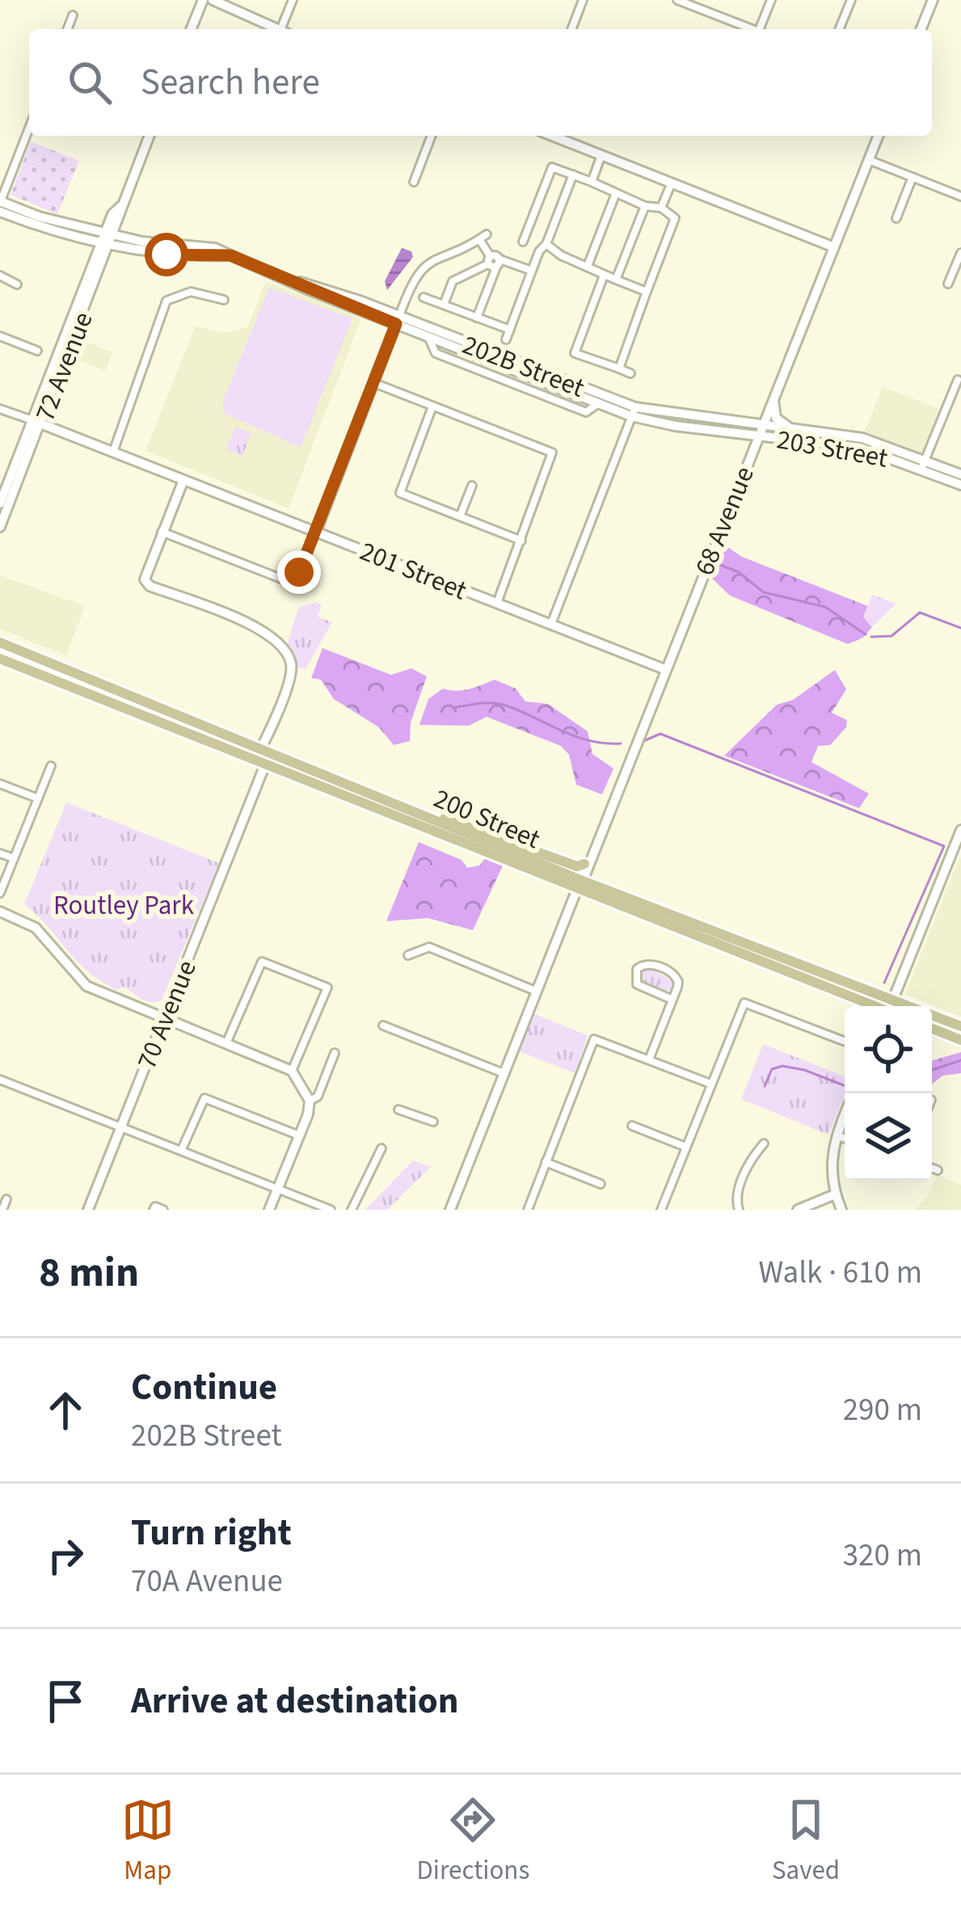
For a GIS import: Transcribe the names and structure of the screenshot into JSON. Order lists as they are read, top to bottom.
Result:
{
  "streets": {
    "main road": ["200 Street"],
    "street": [
      "202B Street",
      "72 Avenue",
      "203 Street",
      "68 Avenue",
      "201 Street",
      "70 Avenue"
    ]
  },
  "crossings": [
    ["202B Street", "72 Avenue"],
    ["202B Street", "203 Street"],
    ["202B Street", "68 Avenue"],
    ["72 Avenue", "201 Street"],
    ["203 Street", "68 Avenue"],
    ["68 Avenue", "201 Street"],
    ["68 Avenue", "200 Street"],
    ["200 Street", "70 Avenue"]
  ],
  "parks": ["Routley Park"],
  "page": {
    "search": "Search here",
    "heading": ["8 min", "Walk · 610 m"],
    "list": [
      ["Continue", "202B Street", "290 m"],
      ["Turn right", "70A Avenue", "320 m"],
      "Arrive at destination"
    ],
    "nav": ["Map", "Directions", "Saved"]
  }
}
